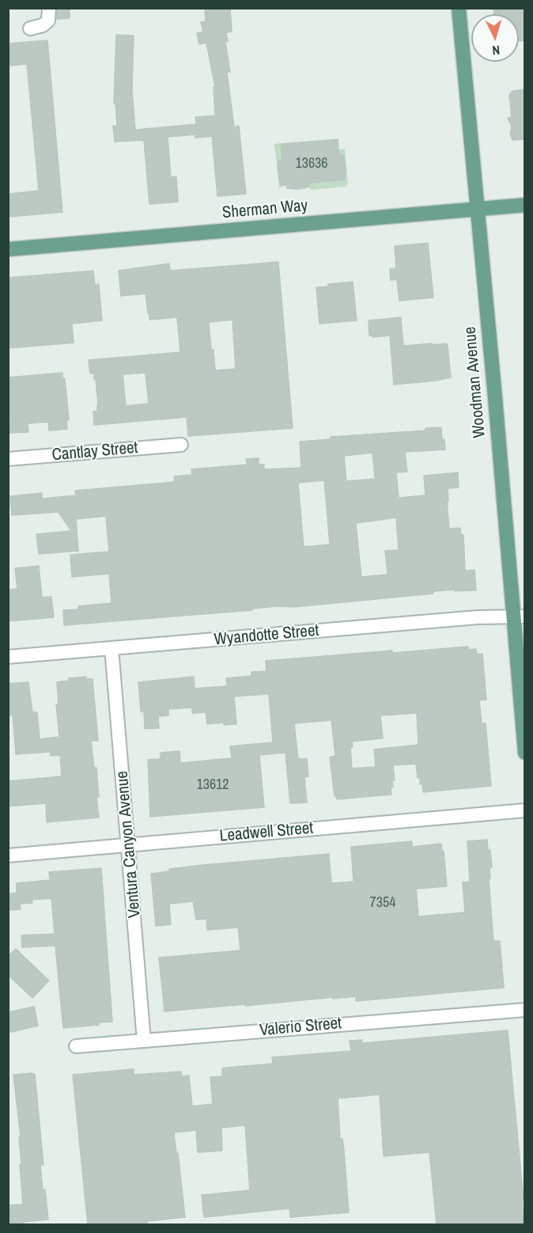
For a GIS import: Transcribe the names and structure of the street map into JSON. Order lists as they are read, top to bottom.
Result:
{
  "streets": {
    "main road": ["Sherman Way", "Woodman Avenue"],
    "street": [
      "Cantlay Street",
      "Wyandotte Street",
      "Leadwell Street",
      "Ventura Canyon Avenue",
      "Valerio Street"
    ]
  },
  "crossings": [
    ["Sherman Way", "Woodman Avenue"],
    ["Woodman Avenue", "Wyandotte Street"],
    ["Wyandotte Street", "Ventura Canyon Avenue"],
    ["Leadwell Street", "Ventura Canyon Avenue"],
    ["Ventura Canyon Avenue", "Valerio Street"]
  ],
  "house_numbers": ["13636", "13612", "7354"],
  "north": "bottom"
}
